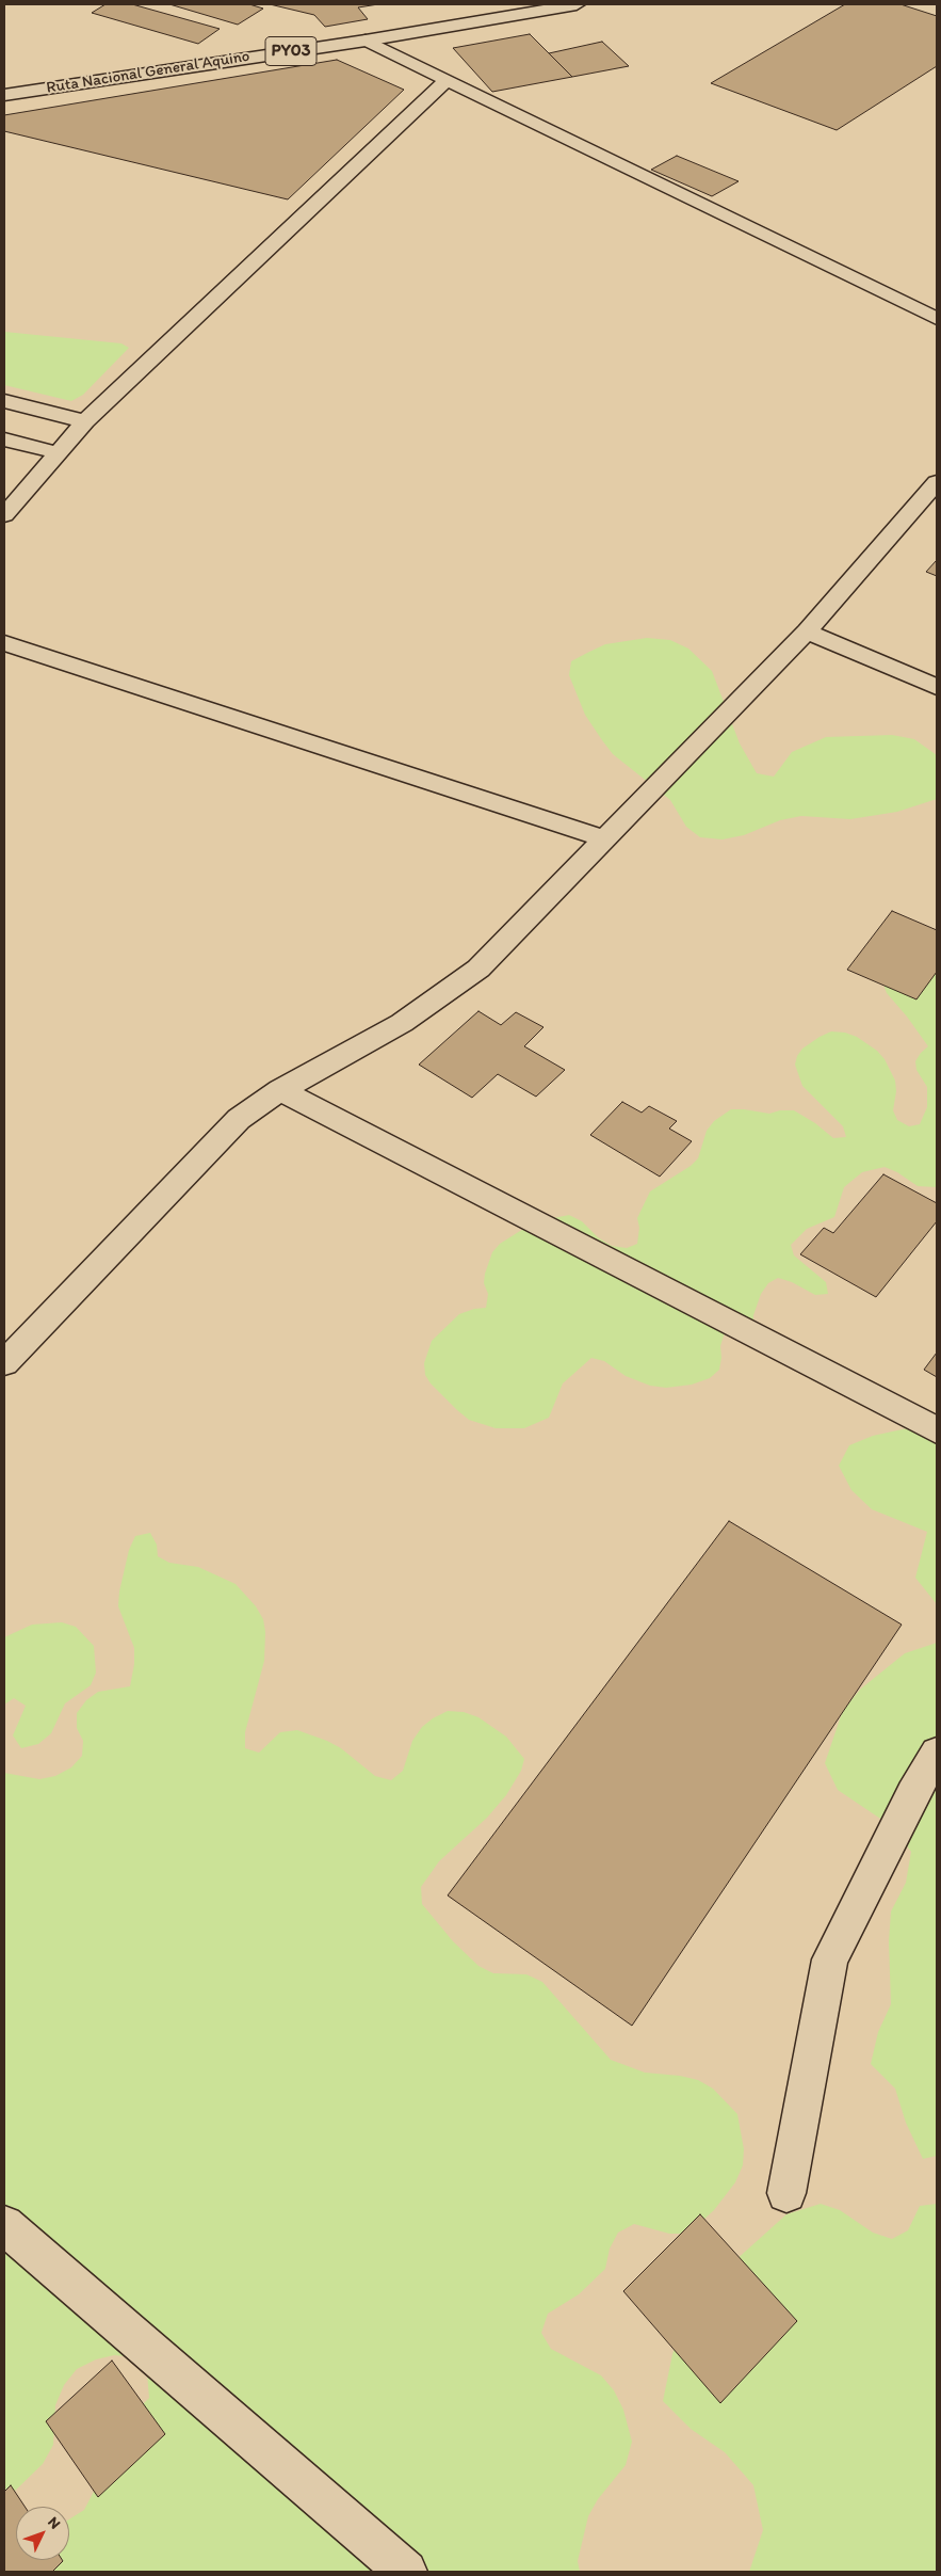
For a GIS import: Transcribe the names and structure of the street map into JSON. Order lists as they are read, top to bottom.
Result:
{
  "streets": {
    "main road": ["PY03", "Ruta Nacional General Aquino"]
  },
  "north": "top right"
}
